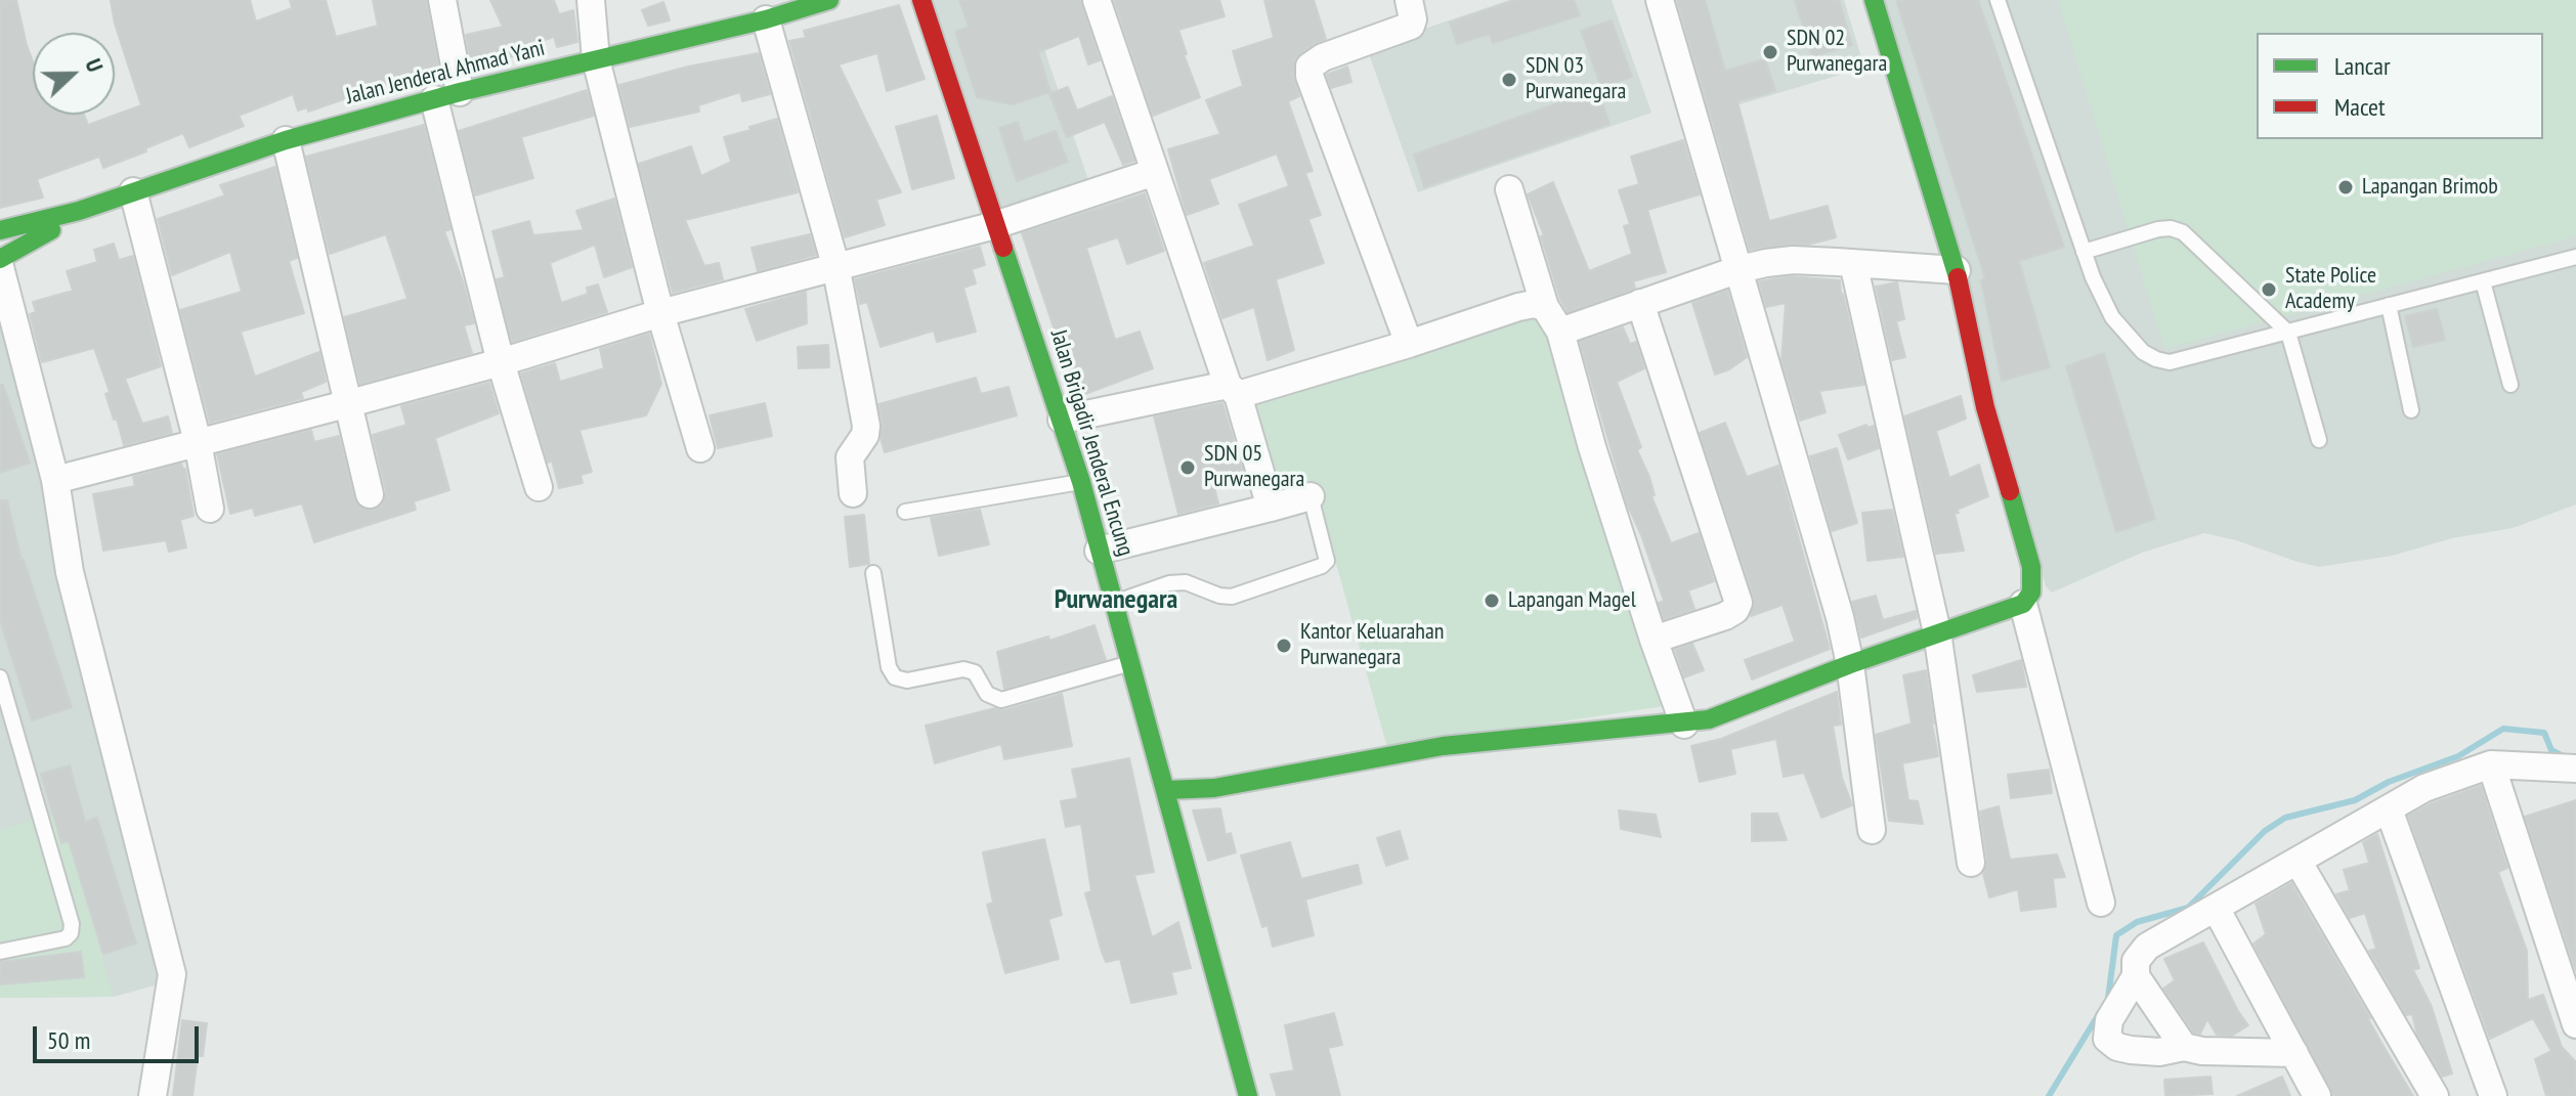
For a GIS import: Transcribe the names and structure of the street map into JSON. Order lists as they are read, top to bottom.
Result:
{
  "streets": {
    "street": ["Jalan Jenderal Ahmad Yani", "Jalan Brigadir Jenderal Encung"]
  },
  "districts": ["Purwanegara"],
  "places": [
    "SDN 02 Purwanegara",
    "SDN 03 Purwanegara",
    "Lapangan Brimob",
    "State Police Academy",
    "SDN 05 Purwanegara",
    "Lapangan Magel",
    "Kantor Keluarahan Purwanegara"
  ],
  "legend": ["Lancar", "Macet"],
  "scale_bar": "50 m",
  "north": "right"
}
